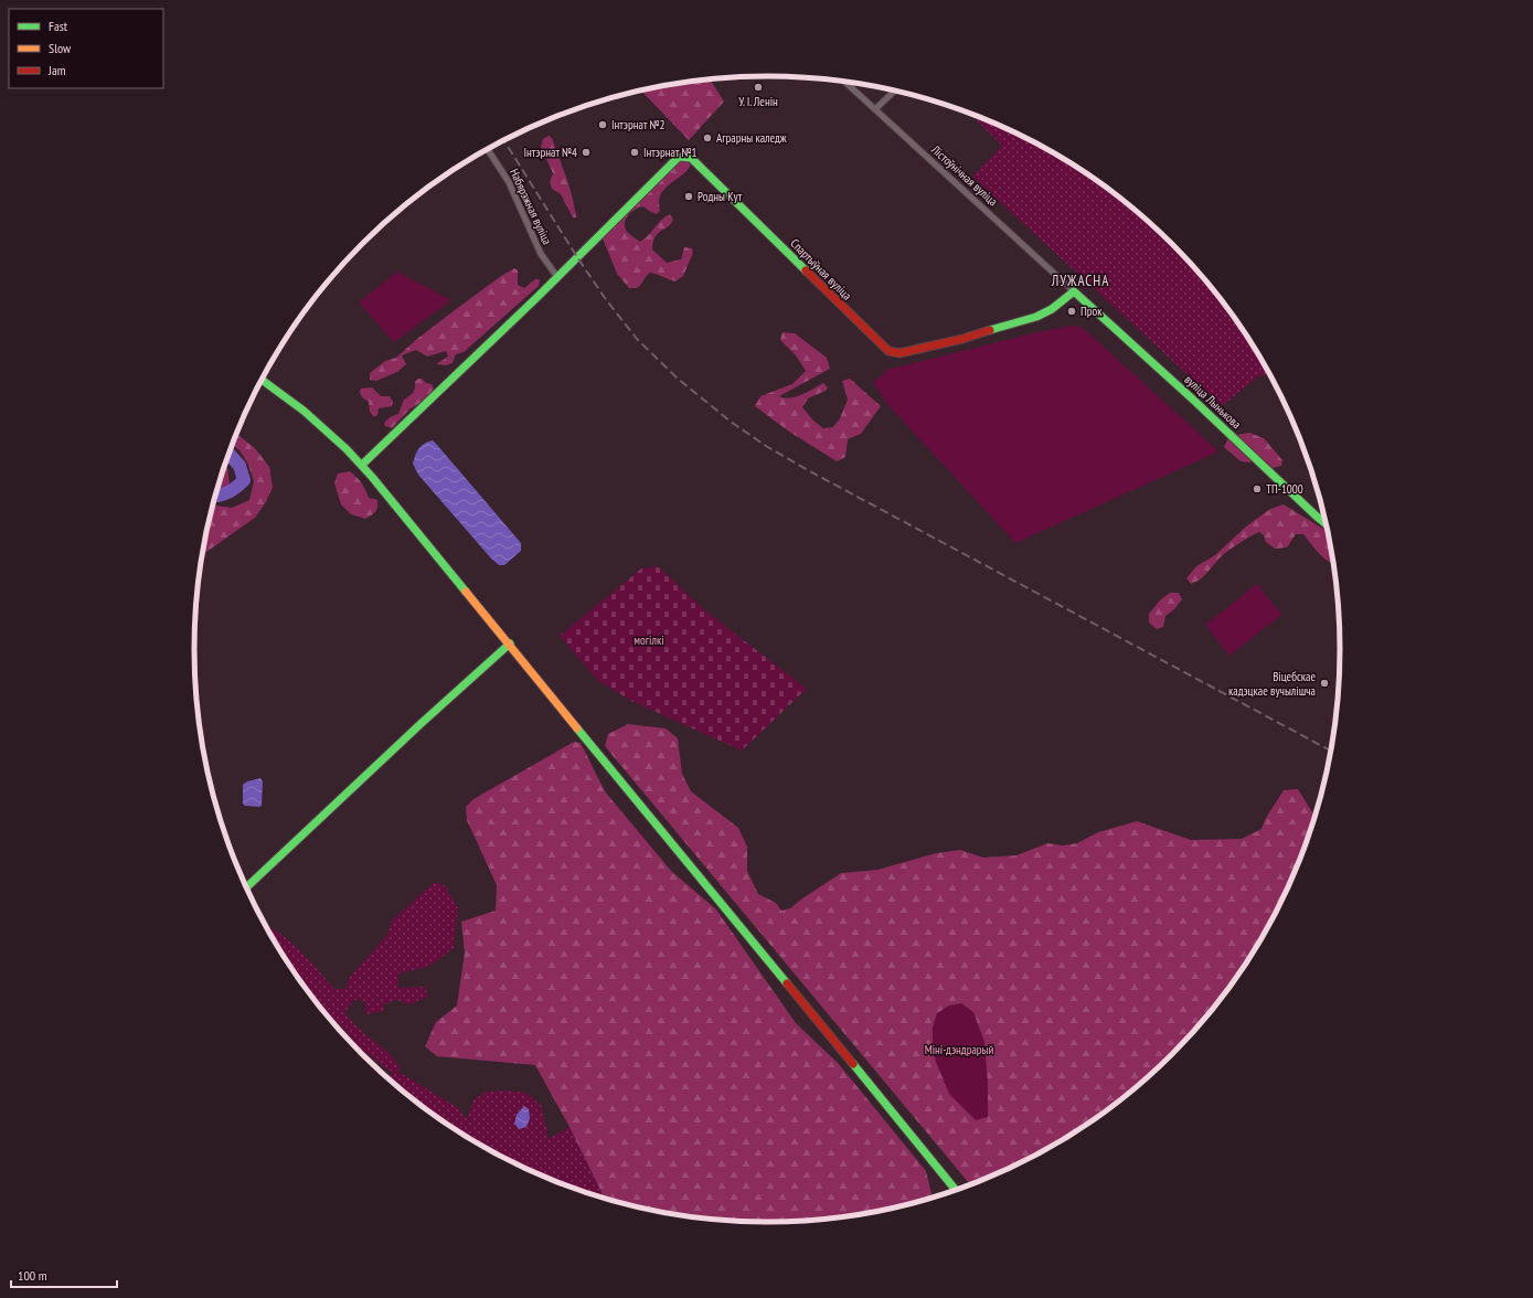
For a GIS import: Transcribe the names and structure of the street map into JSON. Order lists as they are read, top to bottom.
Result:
{
  "streets": {
    "street": [
      "Лістоўнічная вуліца",
      "Набярэжная вуліца",
      "Спартыўная вуліца",
      "вуліца Лынькова"
    ]
  },
  "crossings": [
    ["Лістоўнічная вуліца", "Спартыўная вуліца"],
    ["Лістоўнічная вуліца", "вуліца Лынькова"],
    ["Набярэжная вуліца", "Спартыўная вуліца"],
    ["Спартыўная вуліца", "вуліца Лынькова"]
  ],
  "districts": ["ЛУЖАСНА"],
  "parks": ["могілкі", "Міні-дэндрарый"],
  "places": [
    "У. І. Ленін",
    "Інтэрнат №2",
    "Аграрны каледж",
    "Інтэрнат №4",
    "Інтэрнат №1",
    "Родны Кут",
    "Прок",
    "ТП-1000",
    "Віцебскае кадэцкае вучылішча"
  ],
  "legend": ["Fast", "Slow", "Jam"],
  "scale_bar": "100 m"
}
